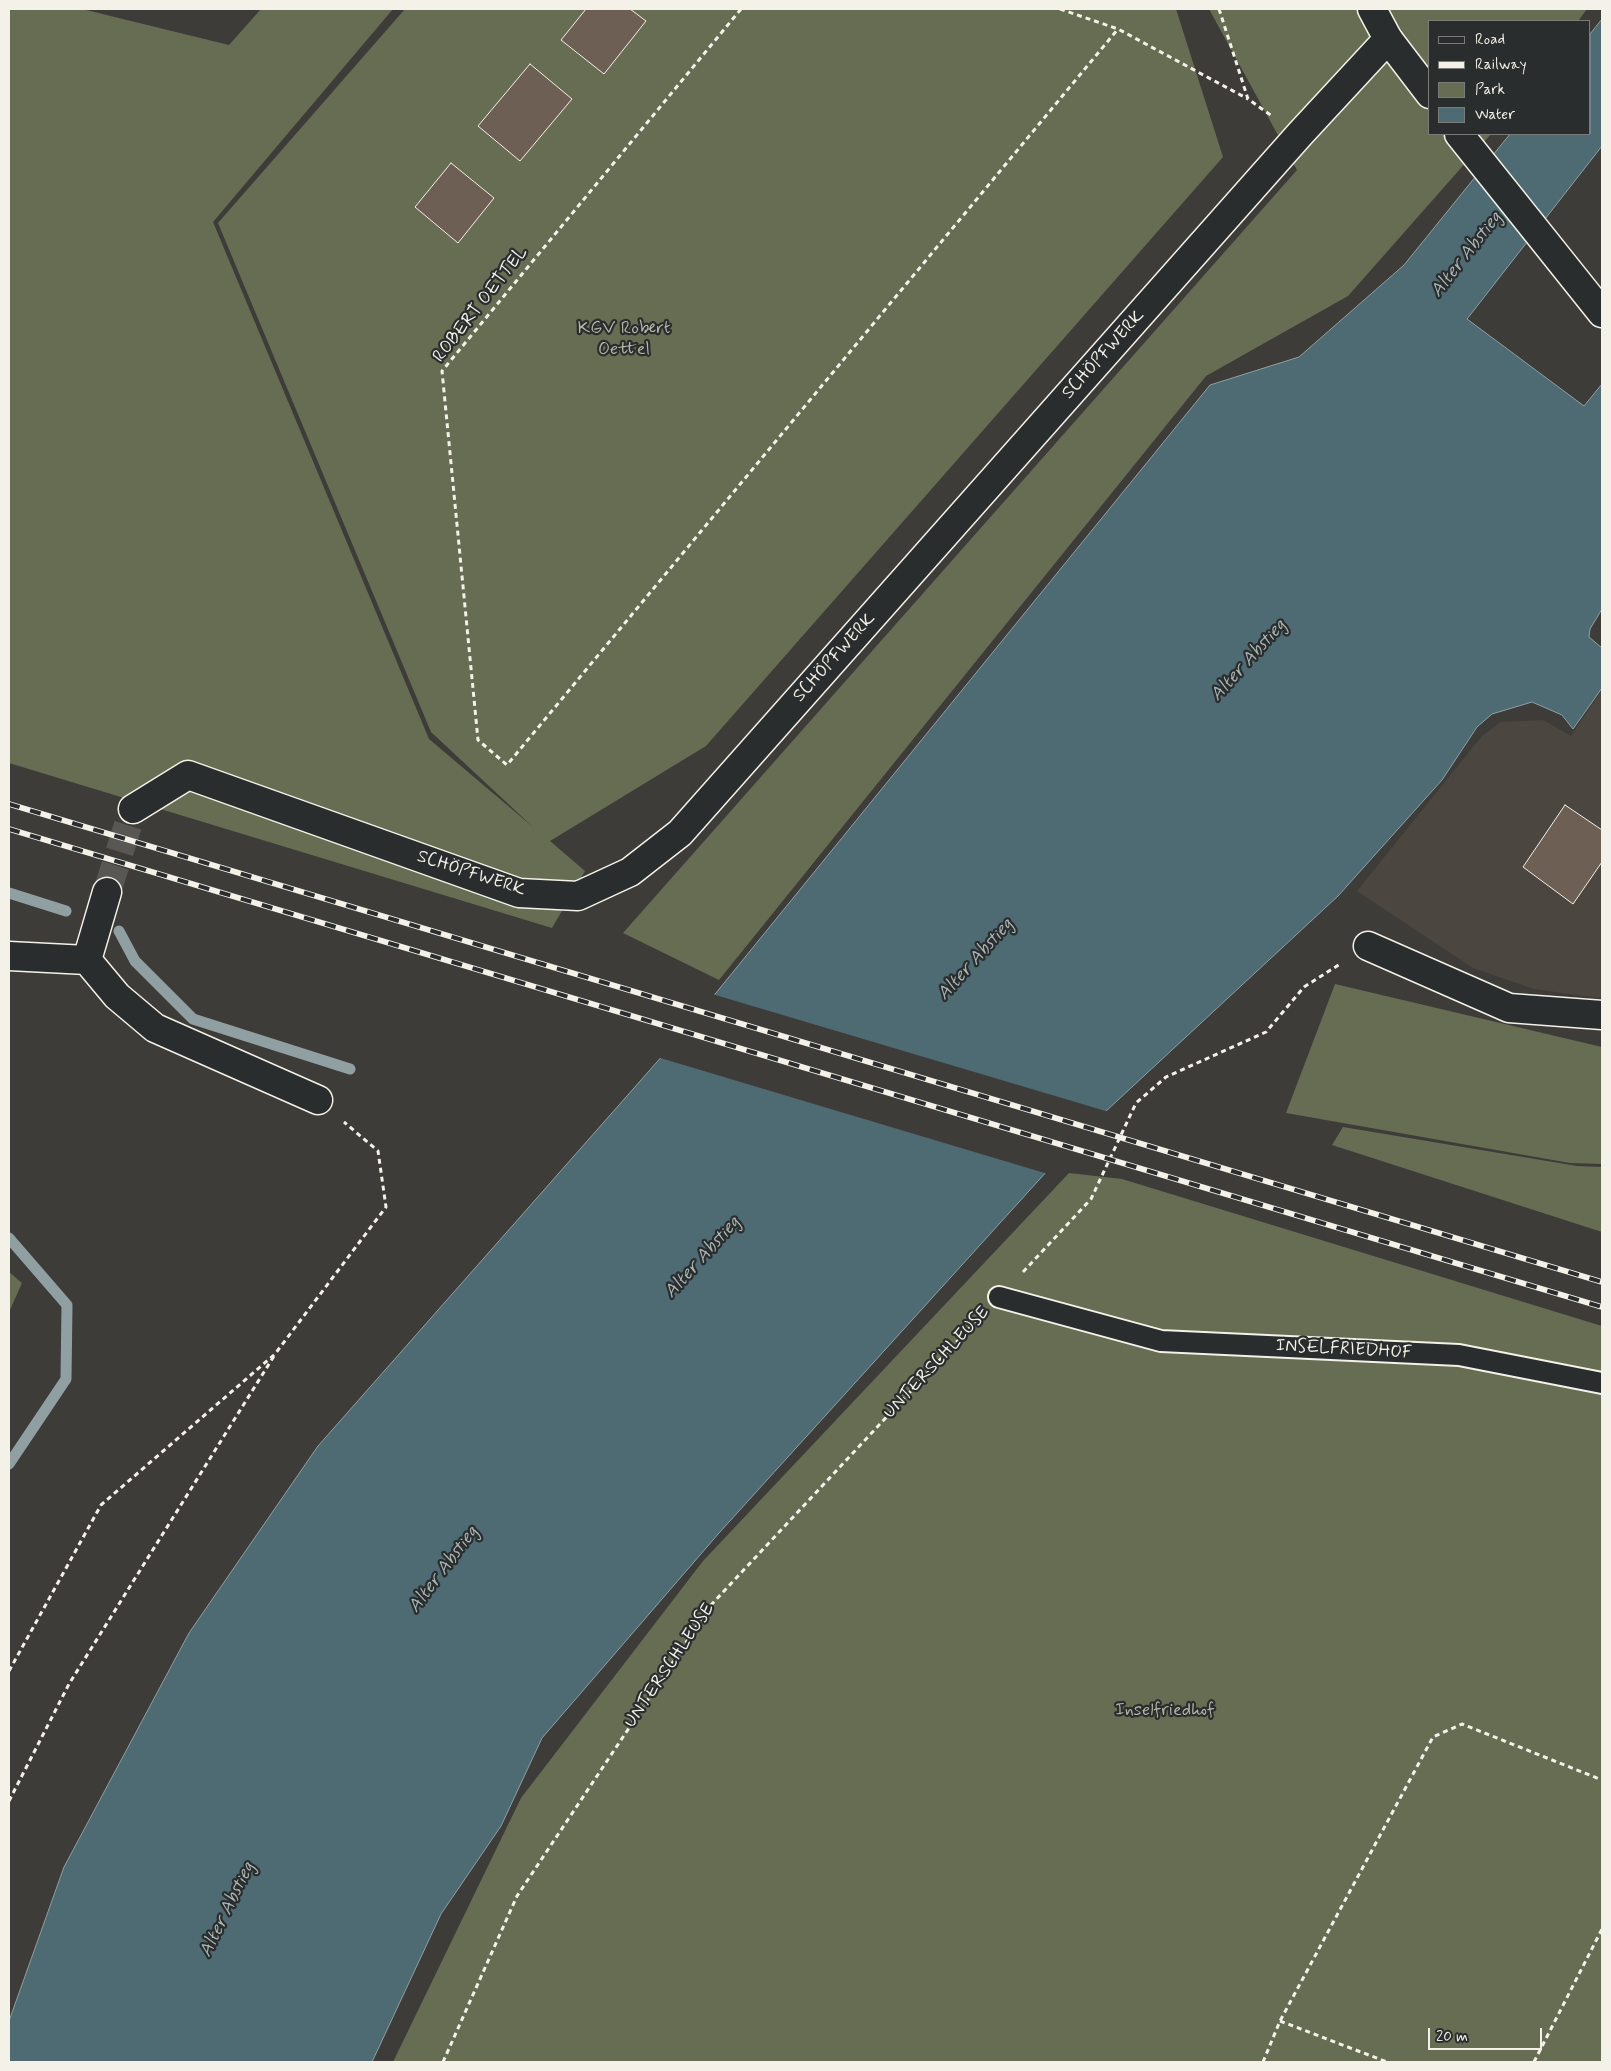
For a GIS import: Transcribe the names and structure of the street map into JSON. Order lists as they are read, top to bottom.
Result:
{
  "streets": {
    "street": ["SCHÖPFWERK"],
    "lane": ["INSELFRIEDHOF"],
    "path": ["ROBERT OETTEL", "UNTERSCHLEUSE"]
  },
  "crossings": [
    ["INSELFRIEDHOF", "UNTERSCHLEUSE"]
  ],
  "water": ["Alter Abstieg"],
  "parks": ["KGV Robert Oettel", "Inselfriedhof"],
  "legend": [
    "Road",
    "Railway",
    "Park",
    "Water"
  ],
  "scale_bar": "20 m"
}
